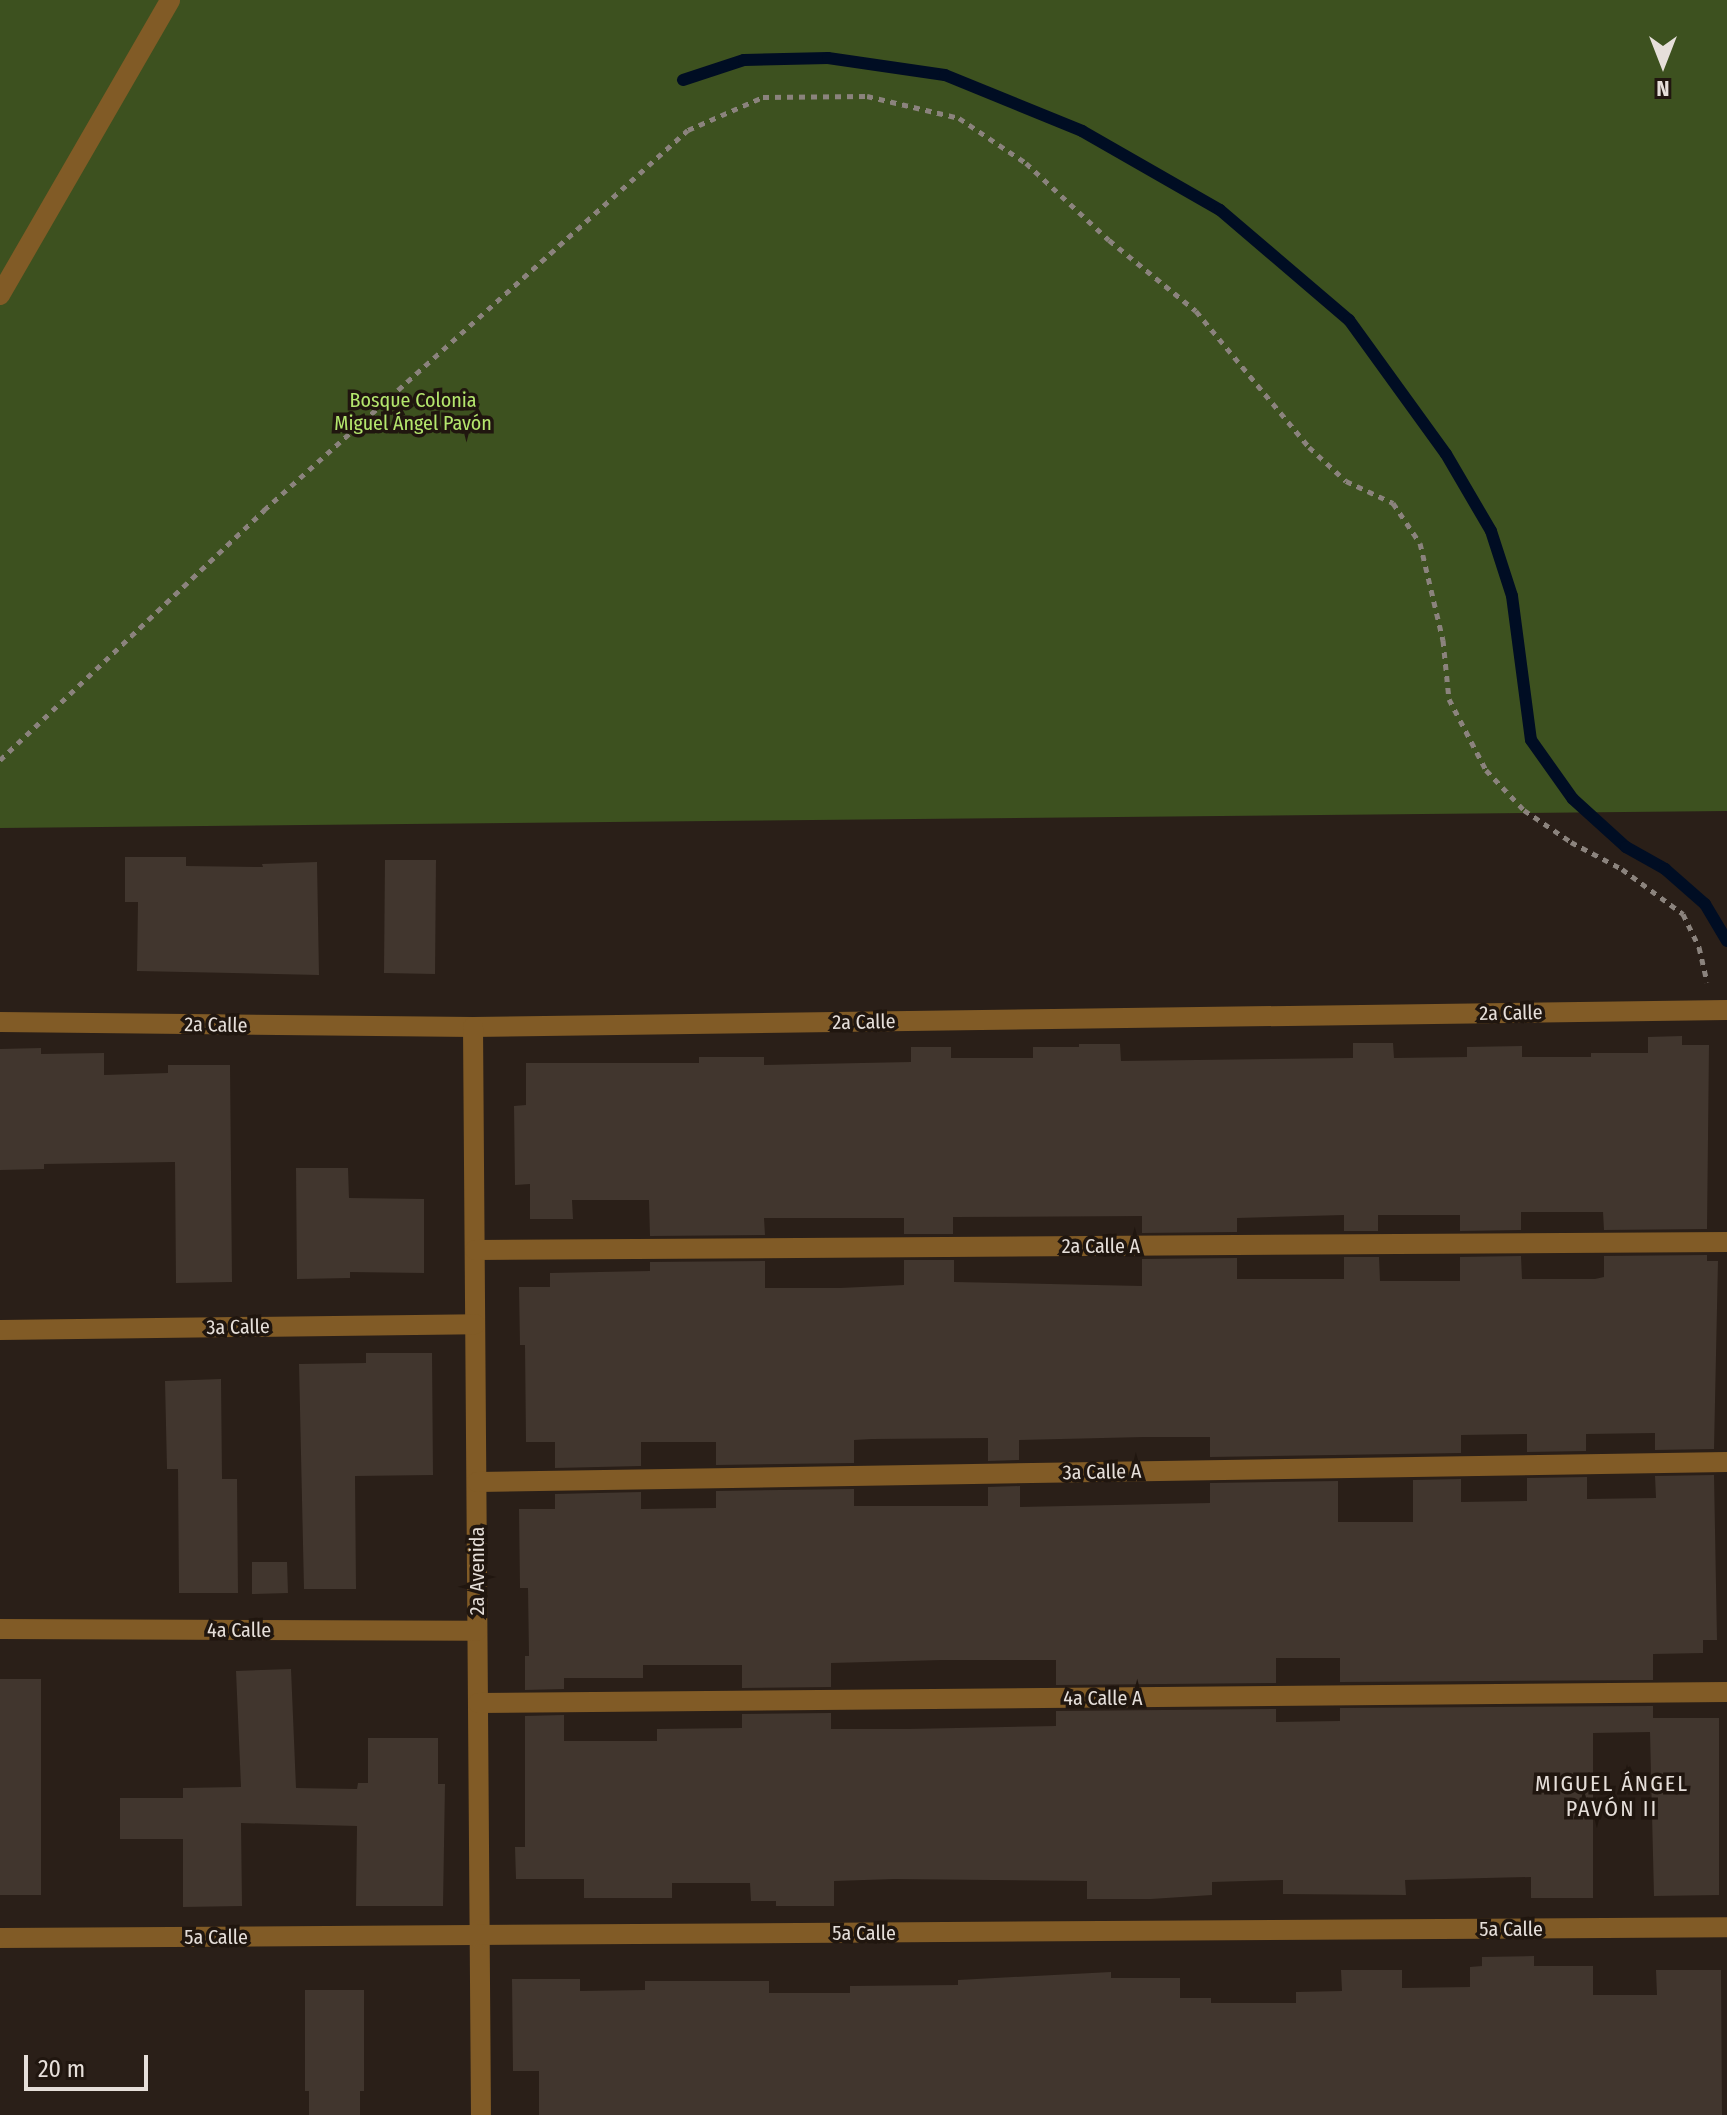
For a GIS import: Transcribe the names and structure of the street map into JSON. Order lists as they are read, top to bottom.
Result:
{
  "streets": {
    "street": [
      "2a Calle",
      "2a Calle A",
      "3a Calle",
      "3a Calle A",
      "2a Avenida",
      "4a Calle",
      "4a Calle A",
      "5a Calle"
    ]
  },
  "crossings": [
    ["2a Calle", "2a Avenida"],
    ["2a Calle A", "2a Avenida"],
    ["3a Calle", "2a Avenida"],
    ["3a Calle A", "2a Avenida"],
    ["2a Avenida", "4a Calle"],
    ["2a Avenida", "4a Calle A"],
    ["2a Avenida", "5a Calle"]
  ],
  "districts": ["MIGUEL ÁNGEL PAVÓN II"],
  "parks": ["Bosque Colonia Miguel Ángel Pavón"],
  "scale_bar": "20 m",
  "north": "bottom"
}
